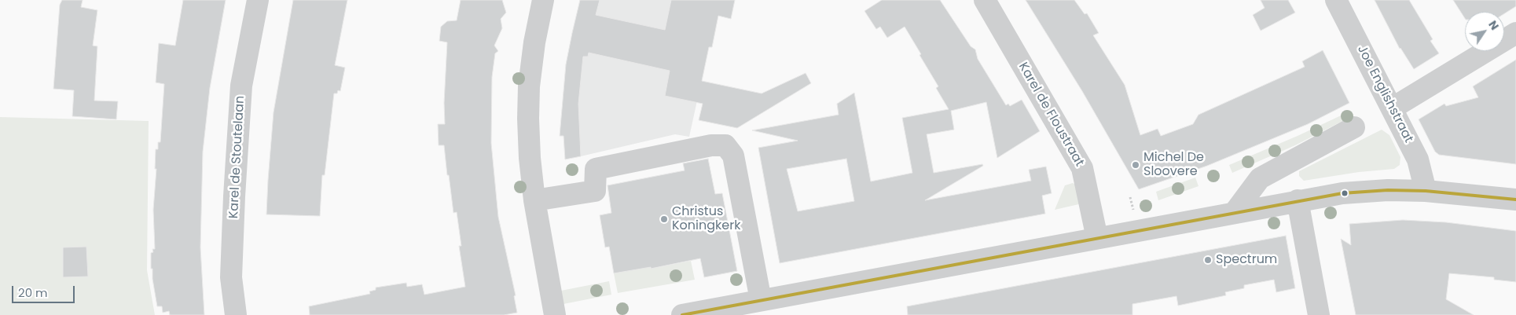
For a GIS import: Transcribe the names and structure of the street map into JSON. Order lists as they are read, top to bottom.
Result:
{
  "streets": {
    "street": ["Joe Englishstraat", "Karel de Floustraat", "Karel de Stoutelaan"]
  },
  "places": ["Michel De Sloovere", "Christus Koningkerk", "Spectrum"],
  "scale_bar": "20 m",
  "north": "top right"
}
